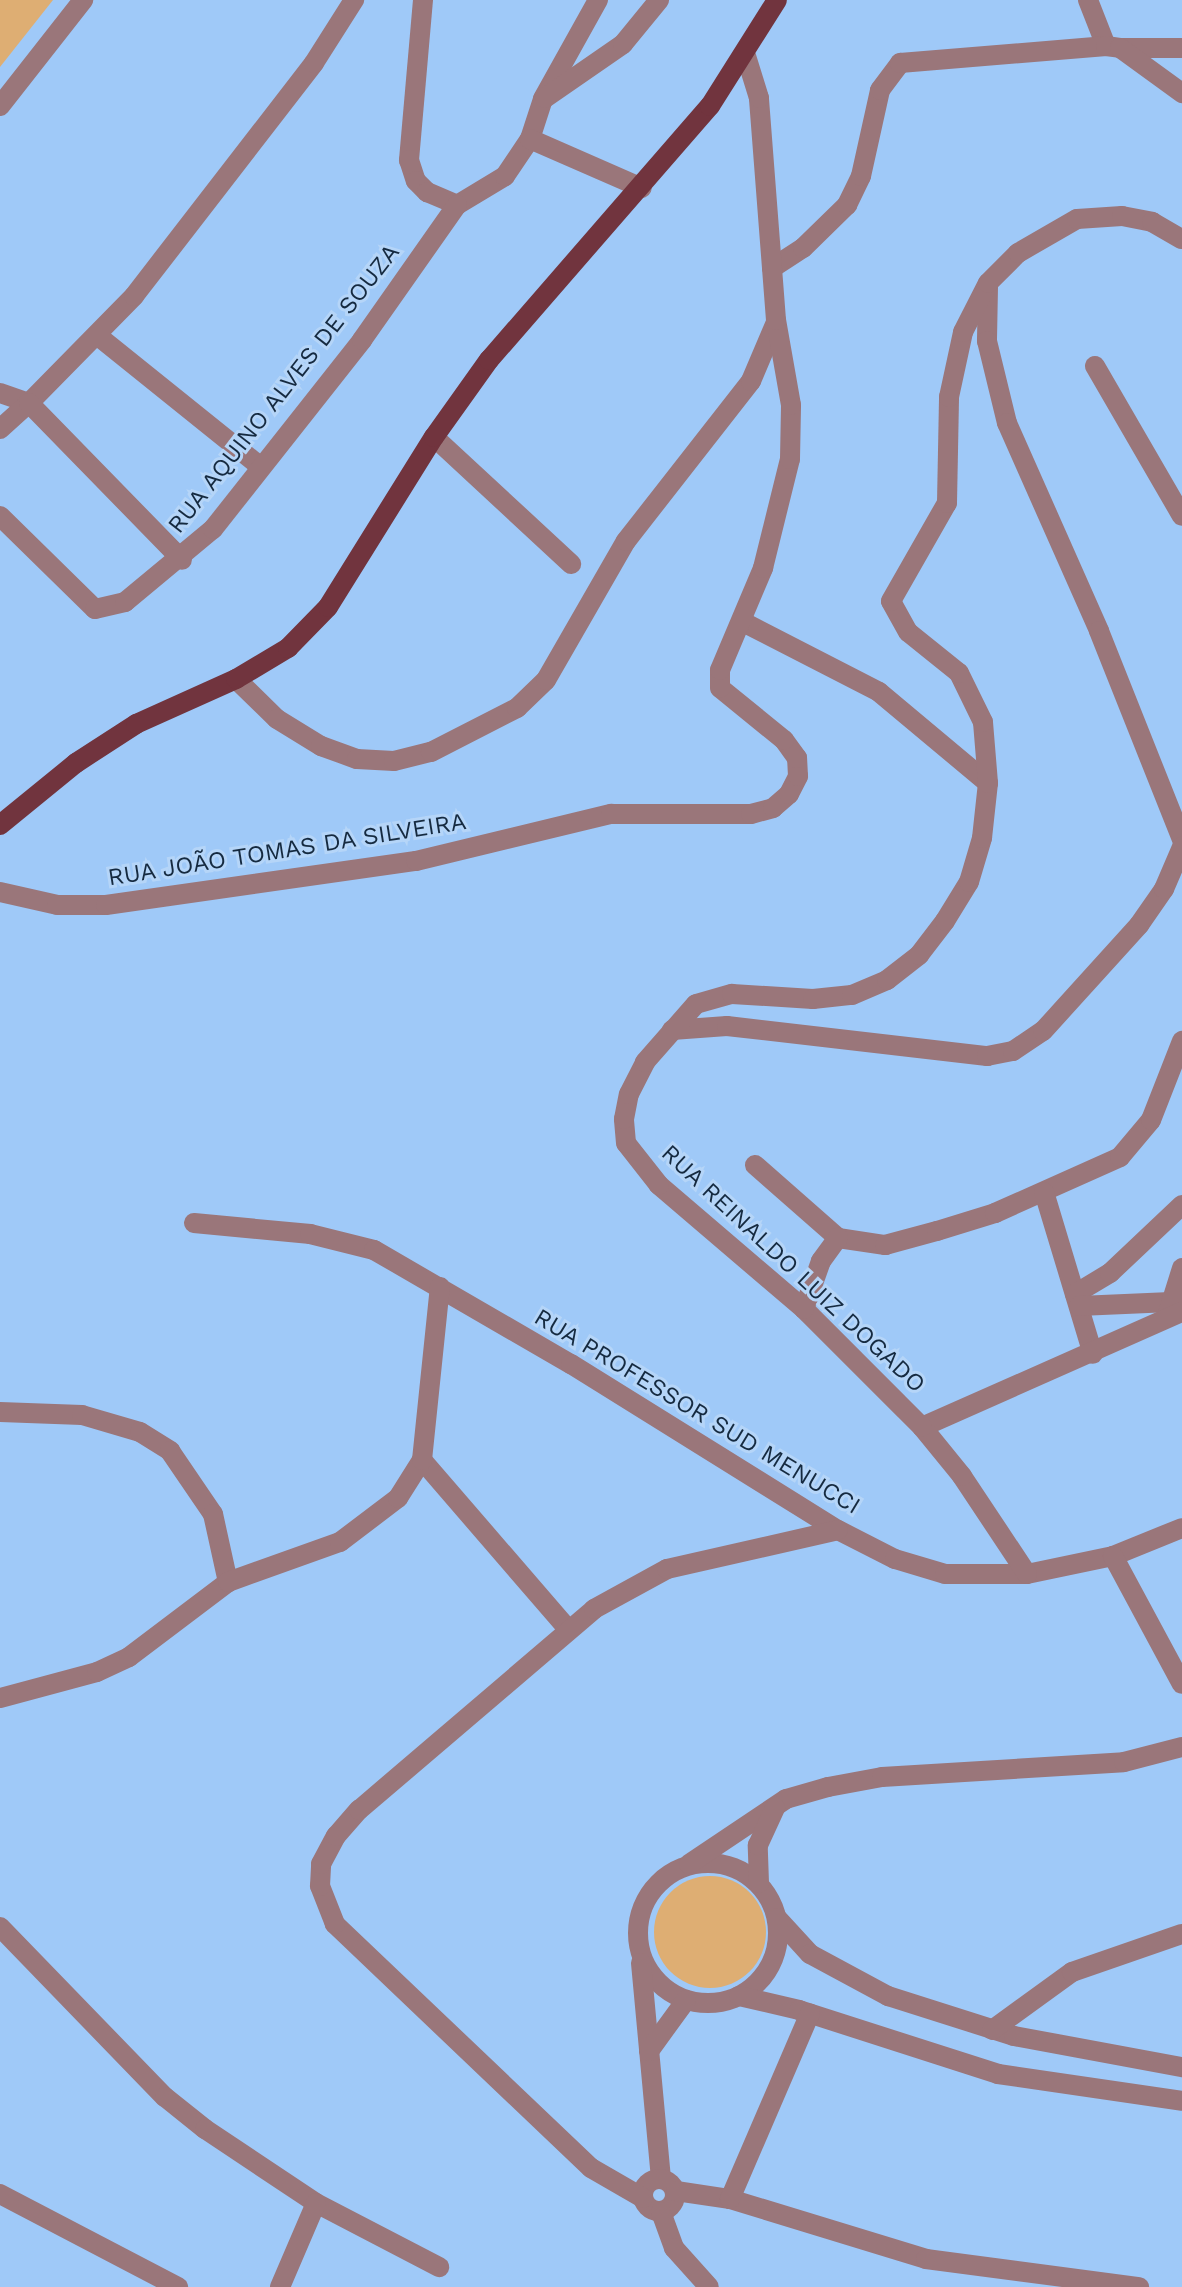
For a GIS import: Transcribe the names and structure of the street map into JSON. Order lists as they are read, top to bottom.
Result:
{
  "streets": {
    "street": [
      "RUA AQUINO ALVES DE SOUZA",
      "RUA JOÃO TOMAS DA SILVEIRA",
      "RUA REINALDO LUIZ DOGADO",
      "RUA PROFESSOR SUD MENUCCI"
    ]
  },
  "crossings": [
    ["RUA REINALDO LUIZ DOGADO", "RUA PROFESSOR SUD MENUCCI"]
  ]
}
